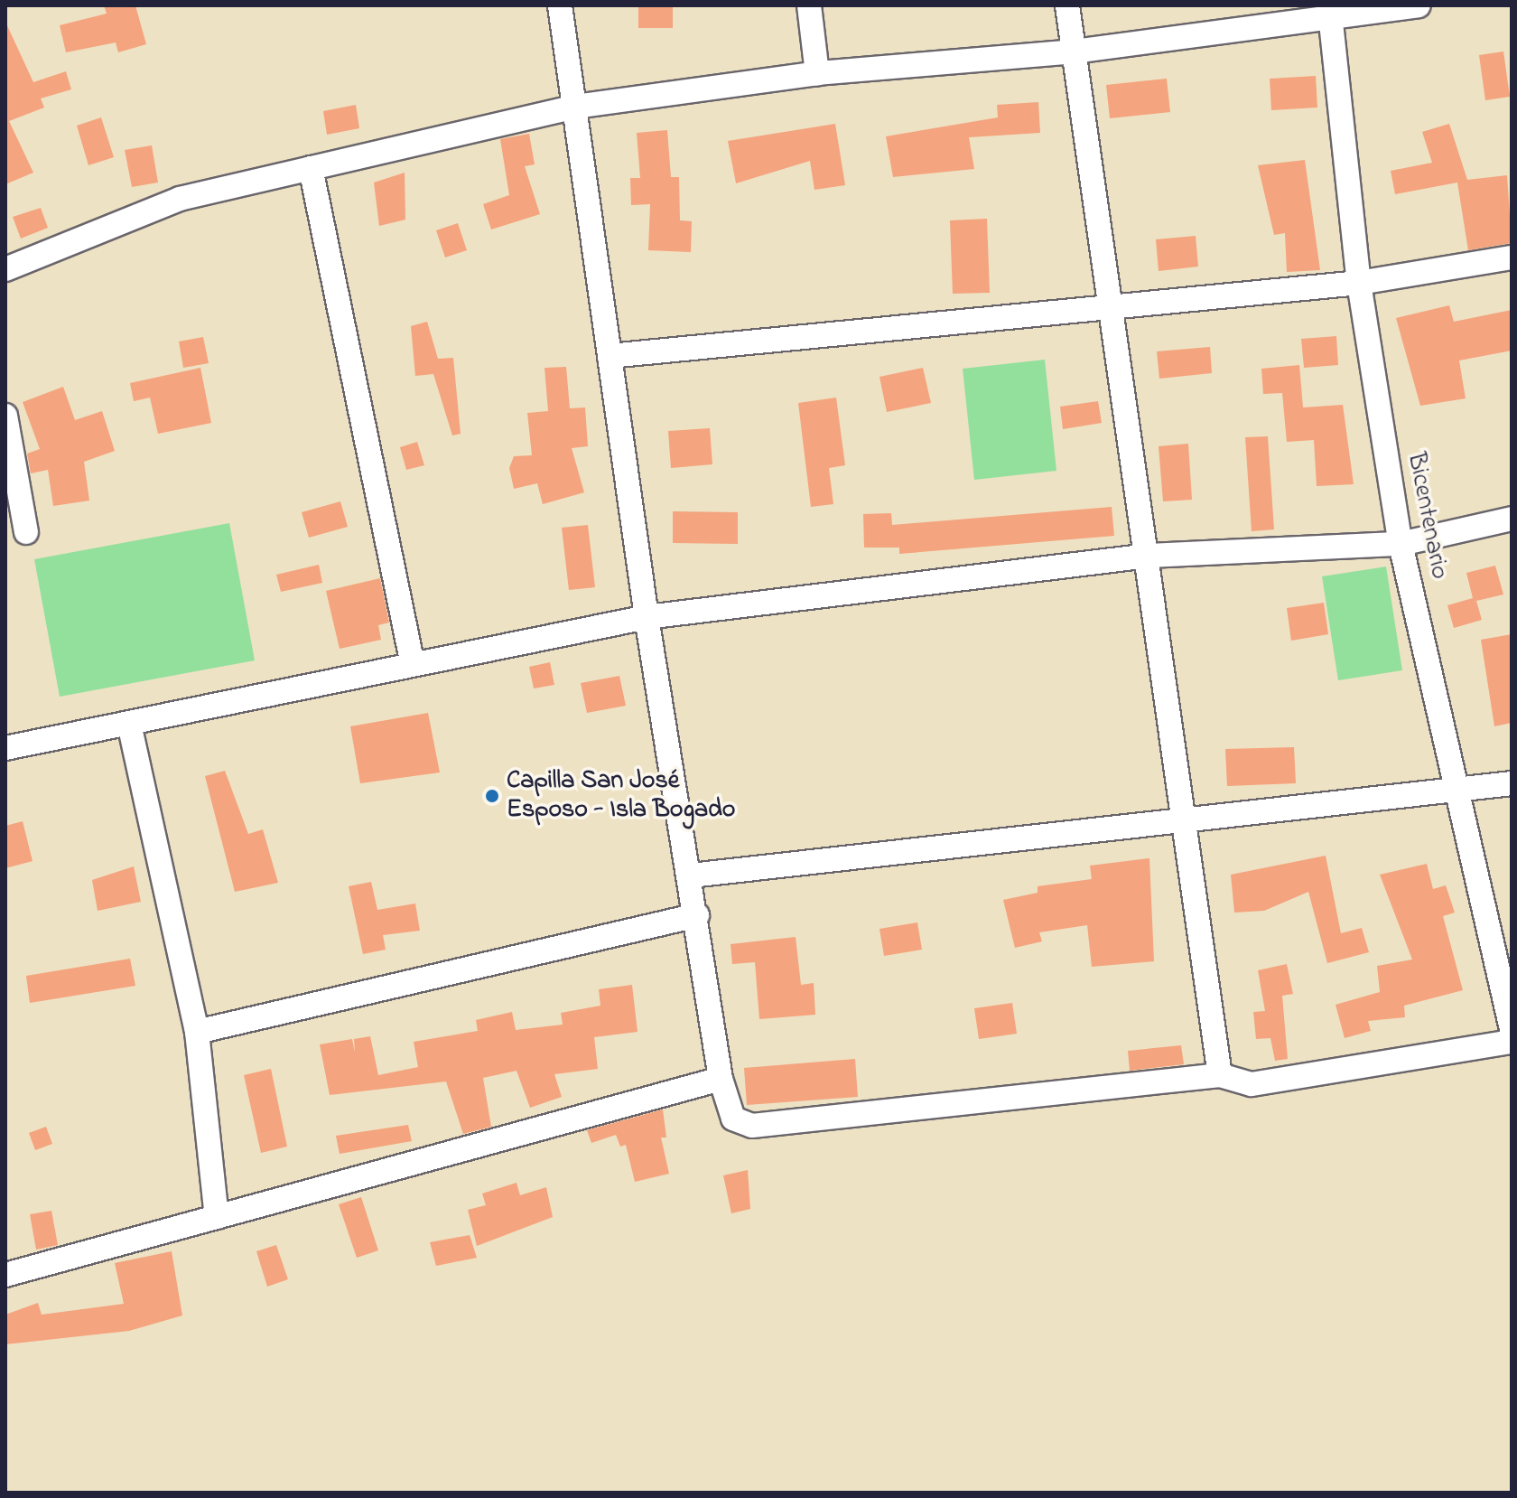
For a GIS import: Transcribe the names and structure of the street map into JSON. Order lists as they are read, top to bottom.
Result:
{
  "streets": {
    "street": ["Bicentenario"]
  },
  "places": ["Capilla San José Esposo - Isla Bogado"]
}
